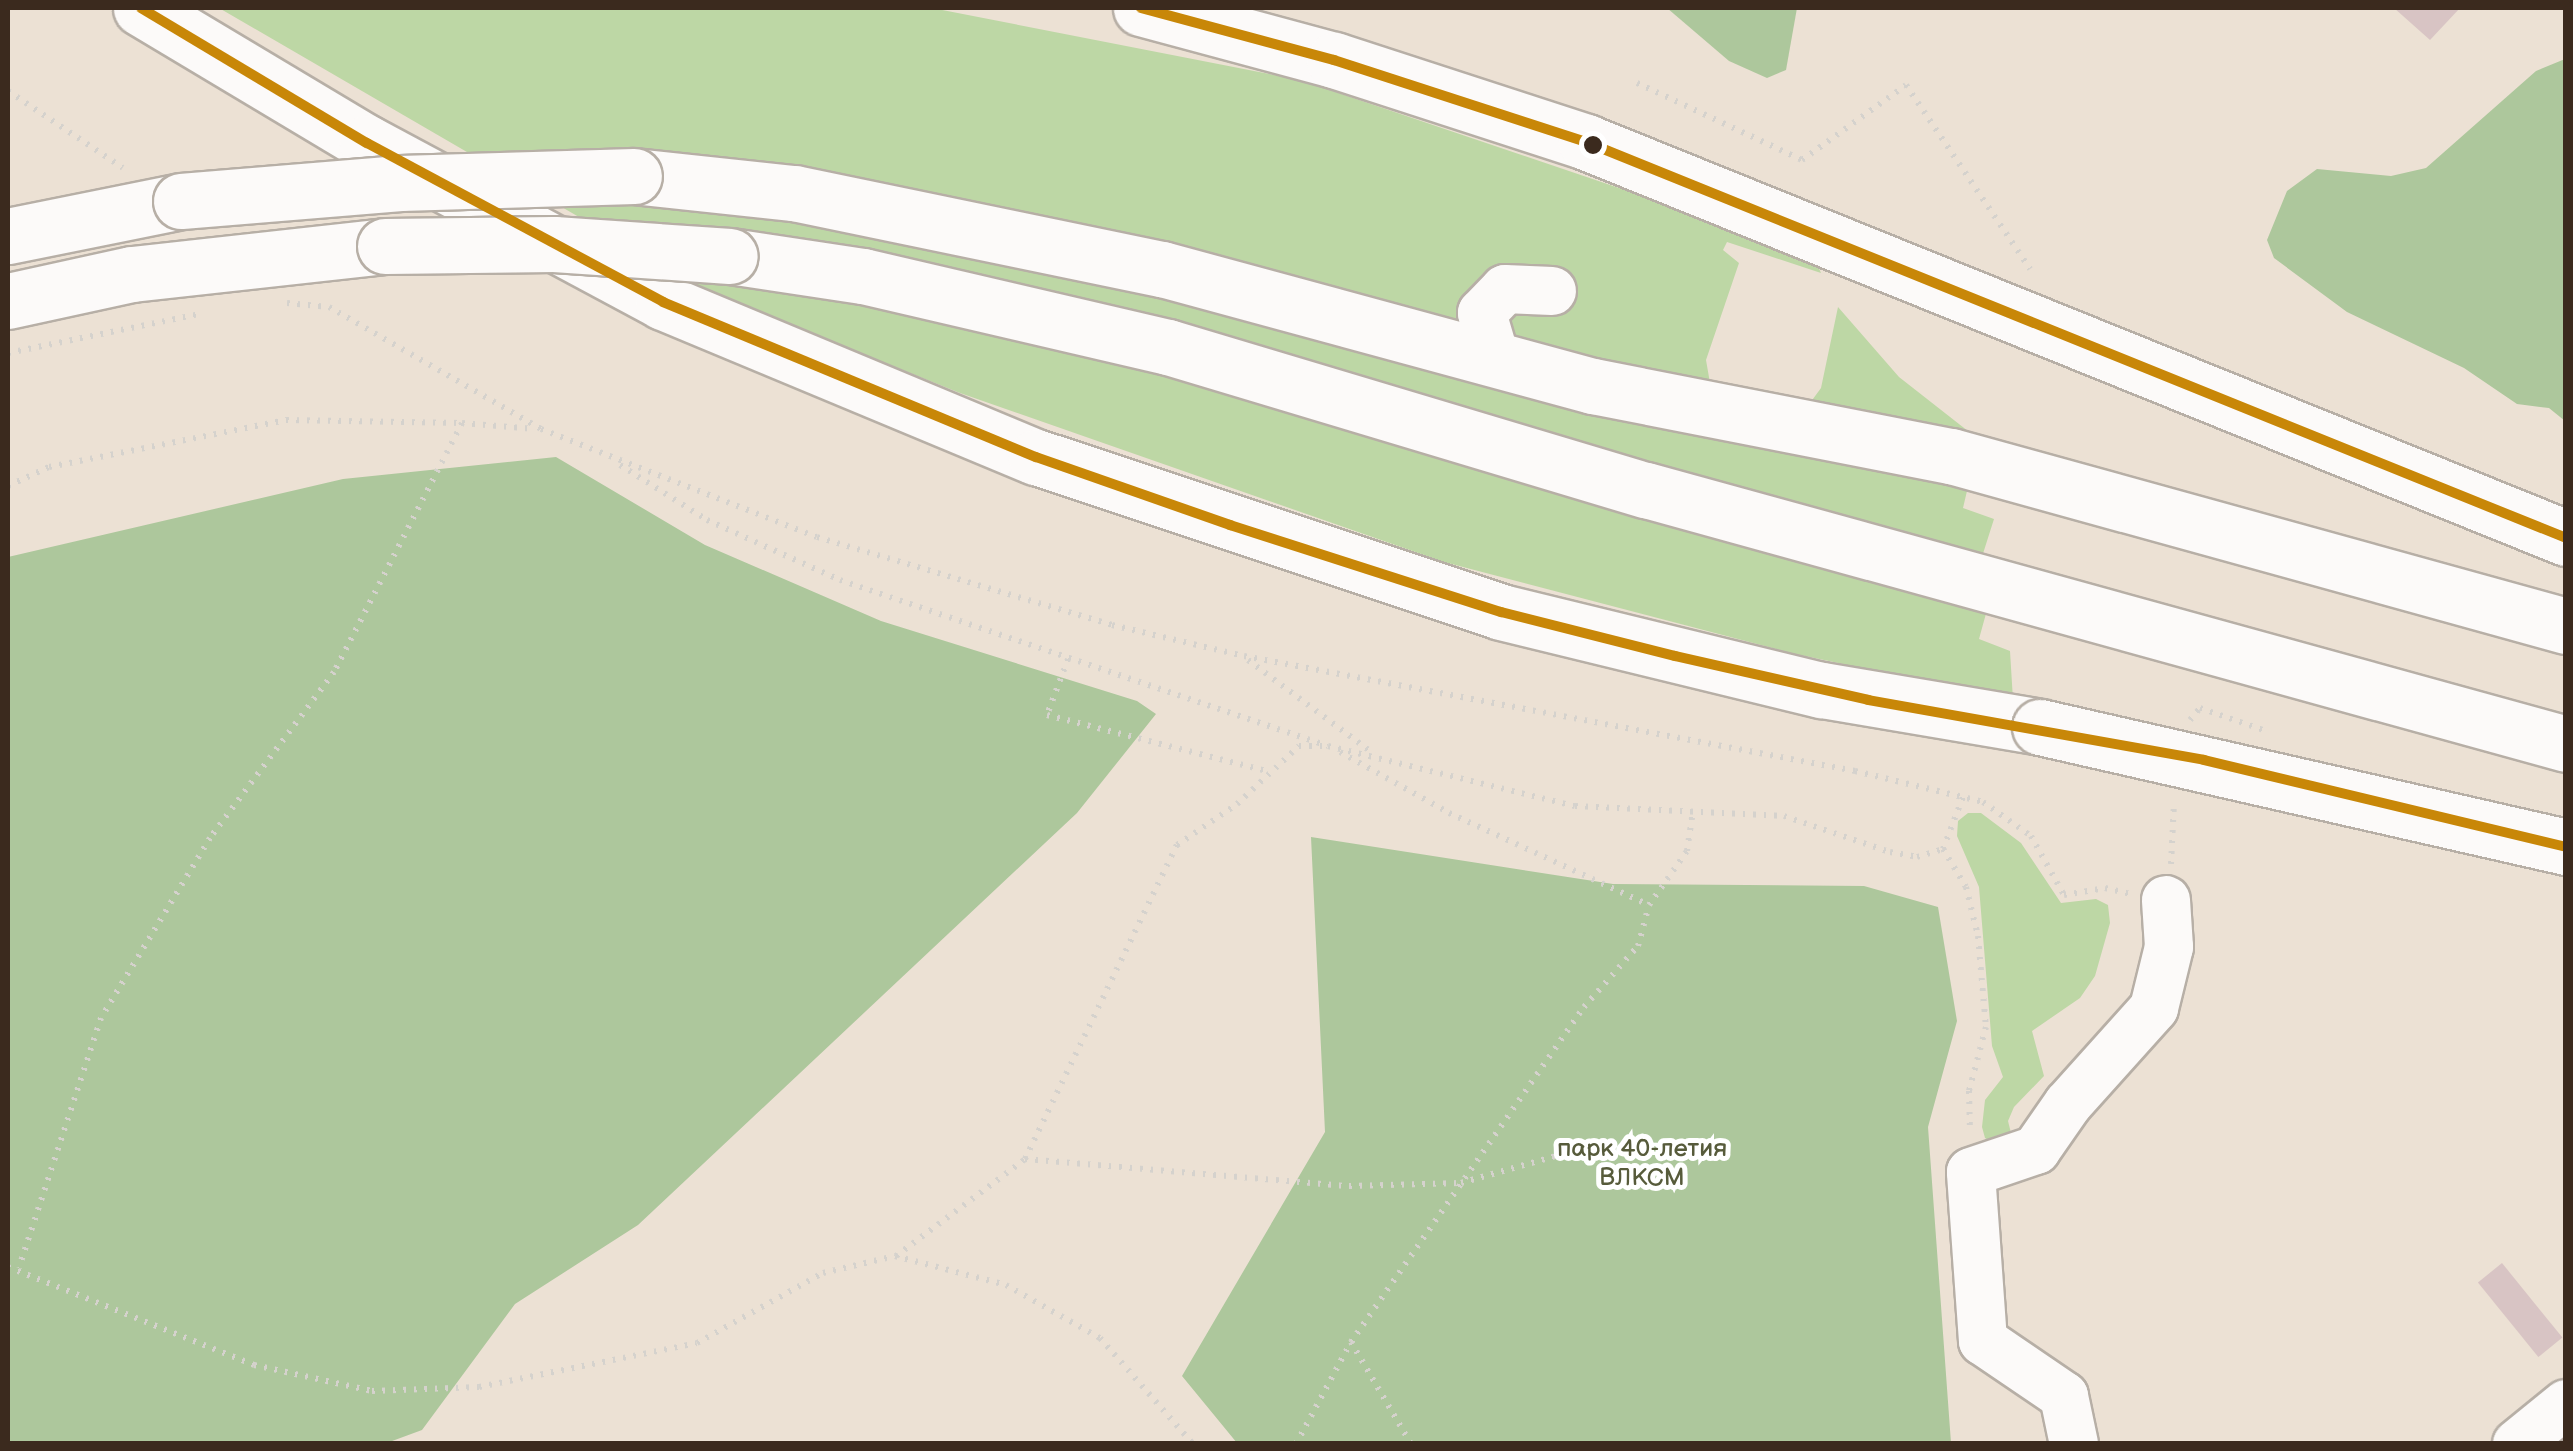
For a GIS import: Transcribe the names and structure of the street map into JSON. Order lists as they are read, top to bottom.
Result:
{
  "parks": ["парк 40-летия ВЛКСМ"]
}
